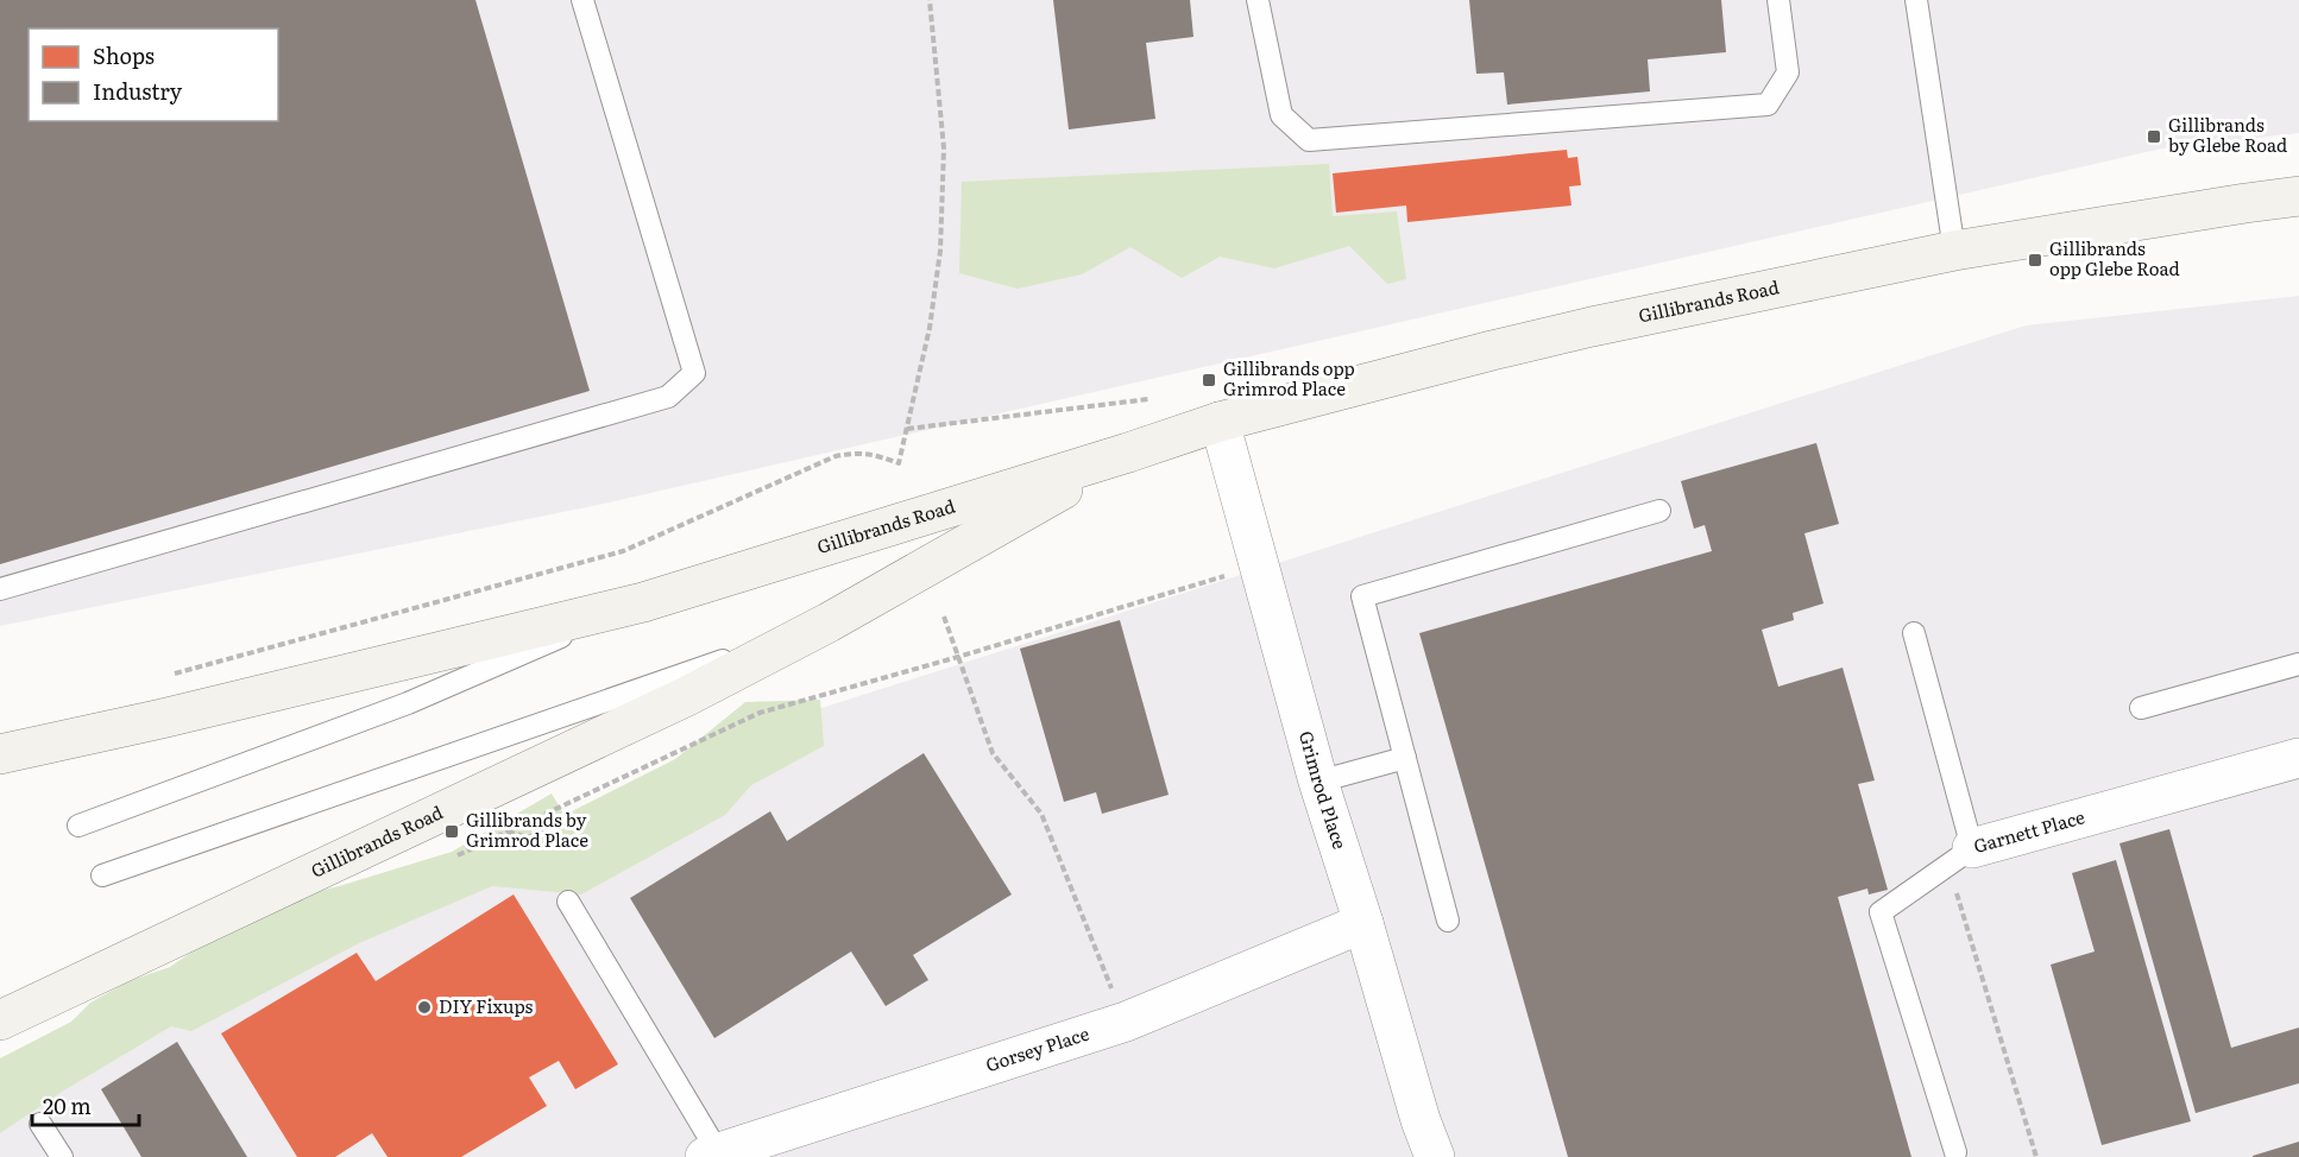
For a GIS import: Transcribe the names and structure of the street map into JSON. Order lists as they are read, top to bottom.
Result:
{
  "streets": {
    "street": [
      "Gillibrands Road",
      "Grimrod Place",
      "Garnett Place",
      "Gorsey Place"
    ]
  },
  "crossings": [
    ["Gillibrands Road", "Grimrod Place"],
    ["Grimrod Place", "Gorsey Place"]
  ],
  "places": {
    "transit": [
      "Gillibrands by Glebe Road",
      "Gillibrands opp Glebe Road",
      "Gillibrands opp Grimrod Place",
      "Gillibrands by Grimrod Place"
    ],
    "other": ["DIY Fixups"]
  },
  "legend": ["Shops", "Industry"],
  "scale_bar": "20 m"
}
